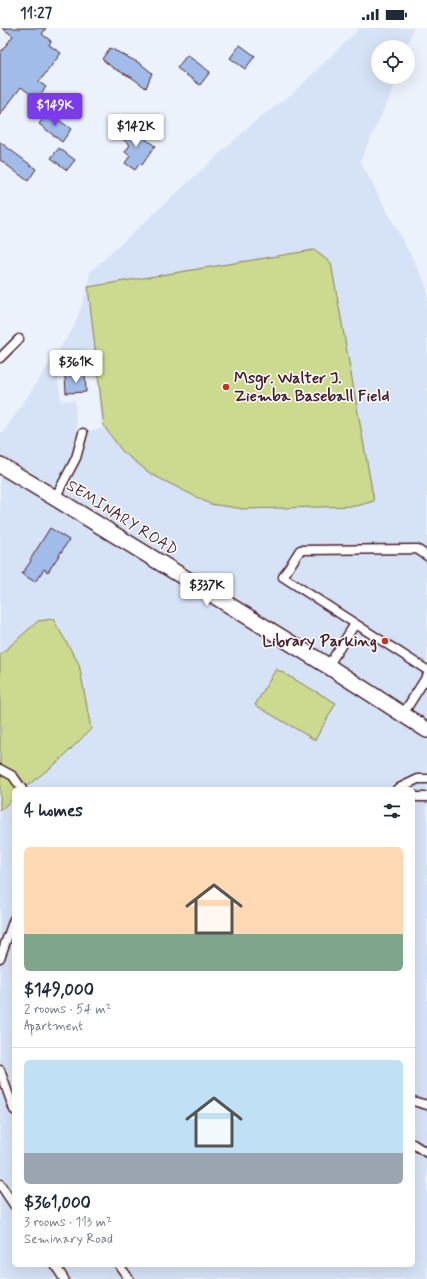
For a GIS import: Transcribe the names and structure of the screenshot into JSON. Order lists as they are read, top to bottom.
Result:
{
  "streets": {
    "street": ["SEMINARY ROAD"]
  },
  "places": ["Msgr. Walter J. Ziemba Baseball Field", "Library Parking"],
  "page": {
    "status": "11:27",
    "price": [
      "$149K",
      "$142K",
      "$361K",
      "$337K"
    ],
    "heading": "4 homes",
    "list": [
      {
        "name": "$149,000",
        "note": "2 rooms · 54 m² · Apartment"
      },
      {
        "name": "$361,000",
        "note": "3 rooms · 113 m² · Seminary Road"
      }
    ]
  }
}
